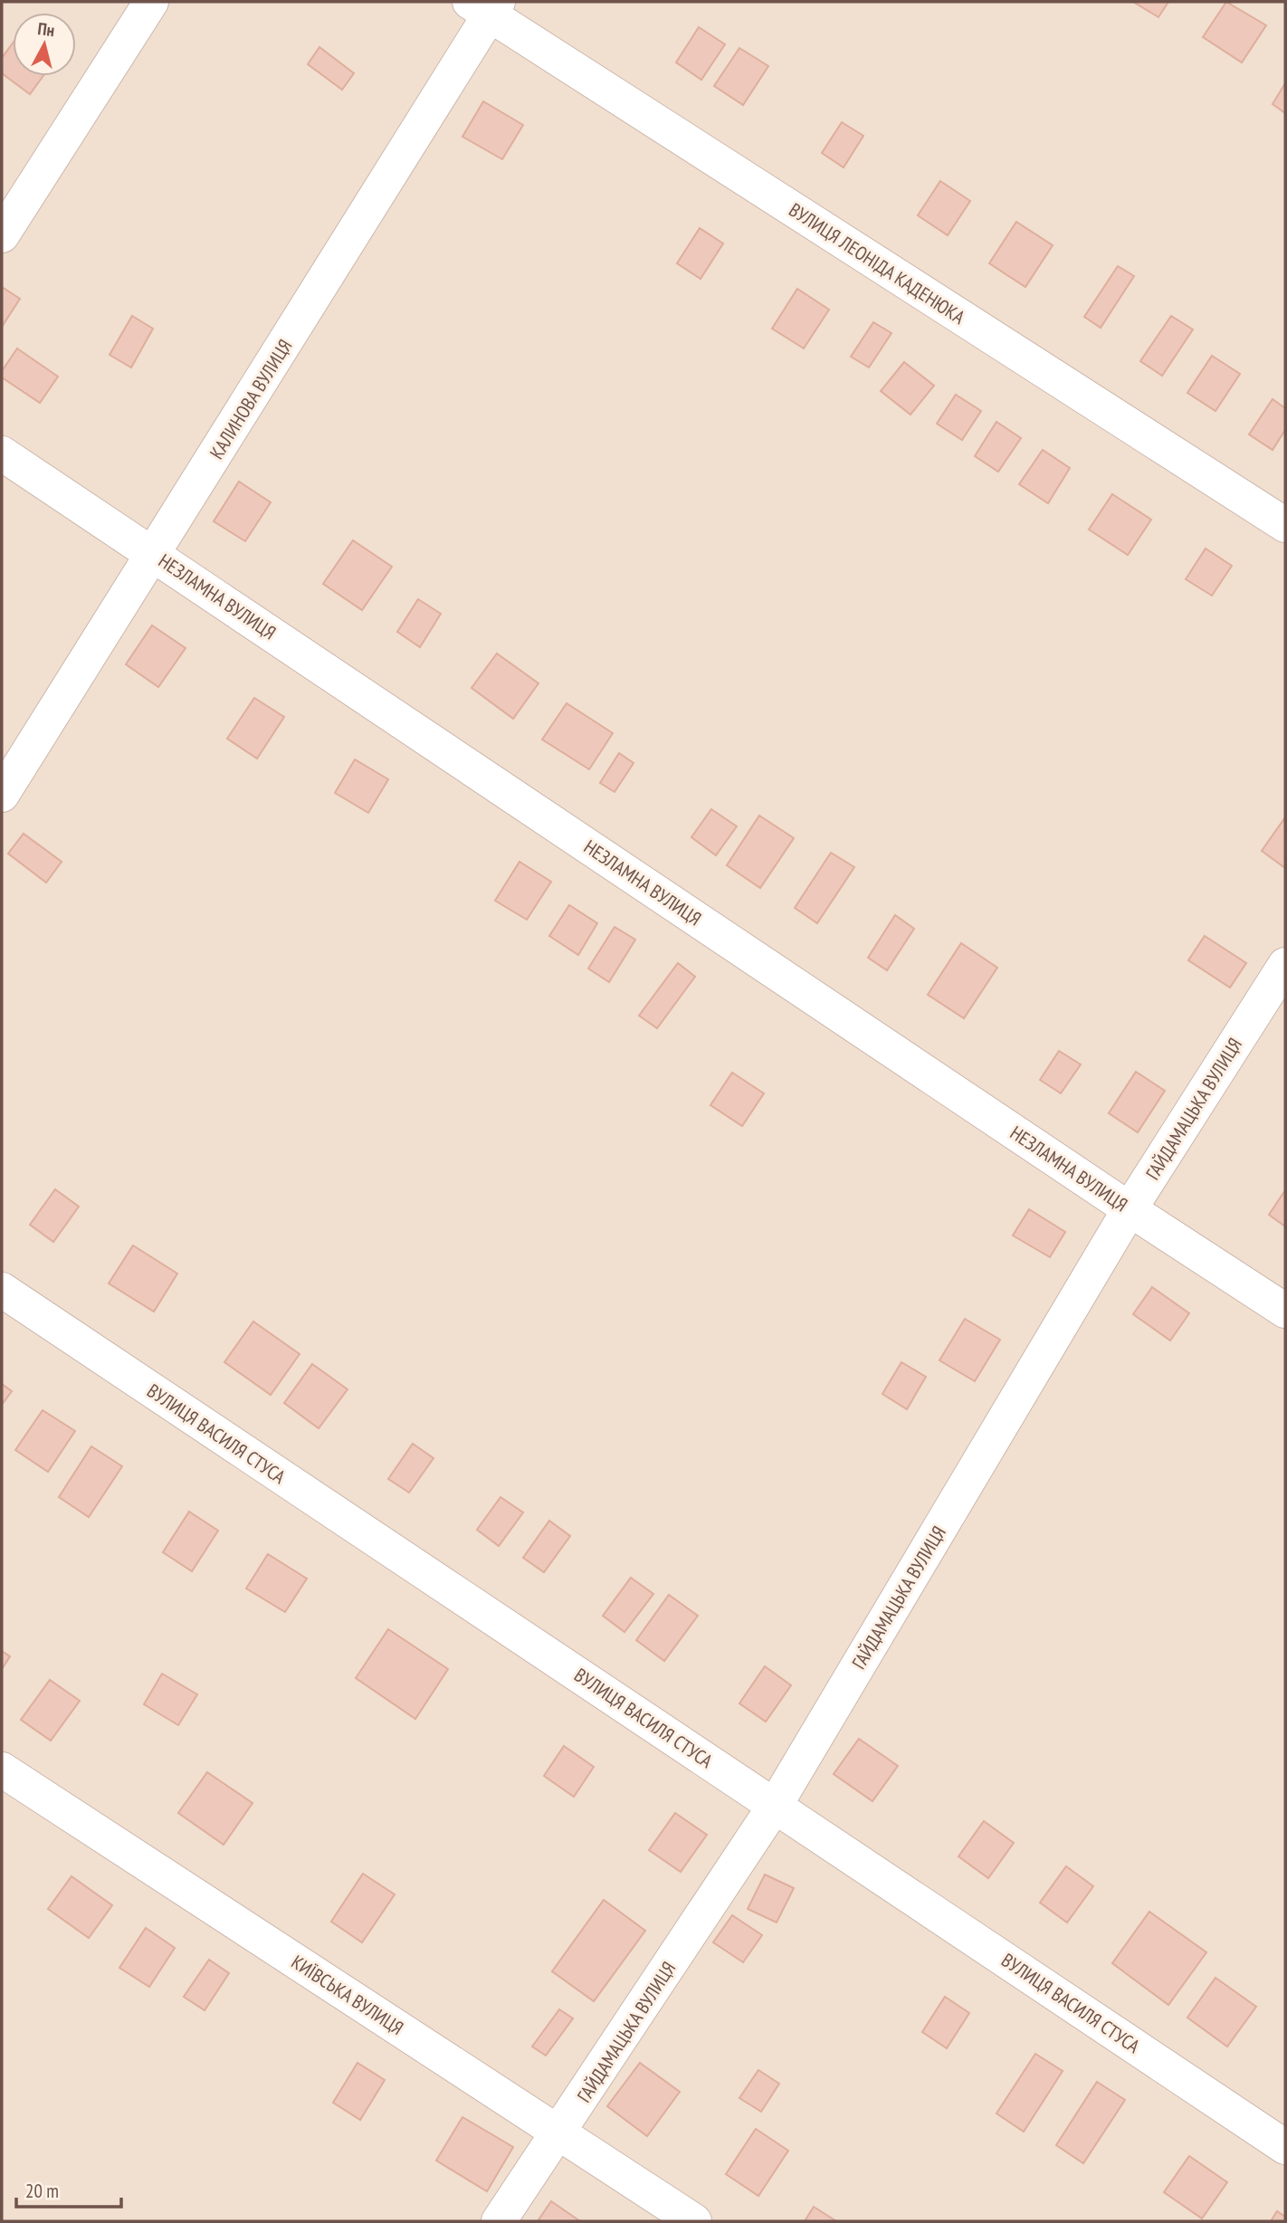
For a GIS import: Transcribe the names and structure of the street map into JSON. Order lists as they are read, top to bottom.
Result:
{
  "streets": {
    "street": [
      "ВУЛИЦЯ ЛЕОНІДА КАДЕНЮКА",
      "КАЛИНОВА ВУЛИЦЯ",
      "НЕЗЛАМНА ВУЛИЦЯ",
      "ГАЙДАМАЦЬКА ВУЛИЦЯ",
      "ВУЛИЦЯ ВАСИЛЯ СТУСА",
      "КИЇВСЬКА ВУЛИЦЯ"
    ]
  },
  "crossings": [
    ["ВУЛИЦЯ ЛЕОНІДА КАДЕНЮКА", "КАЛИНОВА ВУЛИЦЯ"],
    ["КАЛИНОВА ВУЛИЦЯ", "НЕЗЛАМНА ВУЛИЦЯ"],
    ["НЕЗЛАМНА ВУЛИЦЯ", "ГАЙДАМАЦЬКА ВУЛИЦЯ"],
    ["ГАЙДАМАЦЬКА ВУЛИЦЯ", "ВУЛИЦЯ ВАСИЛЯ СТУСА"],
    ["ГАЙДАМАЦЬКА ВУЛИЦЯ", "КИЇВСЬКА ВУЛИЦЯ"]
  ],
  "scale_bar": "20 m",
  "north": "top"
}
